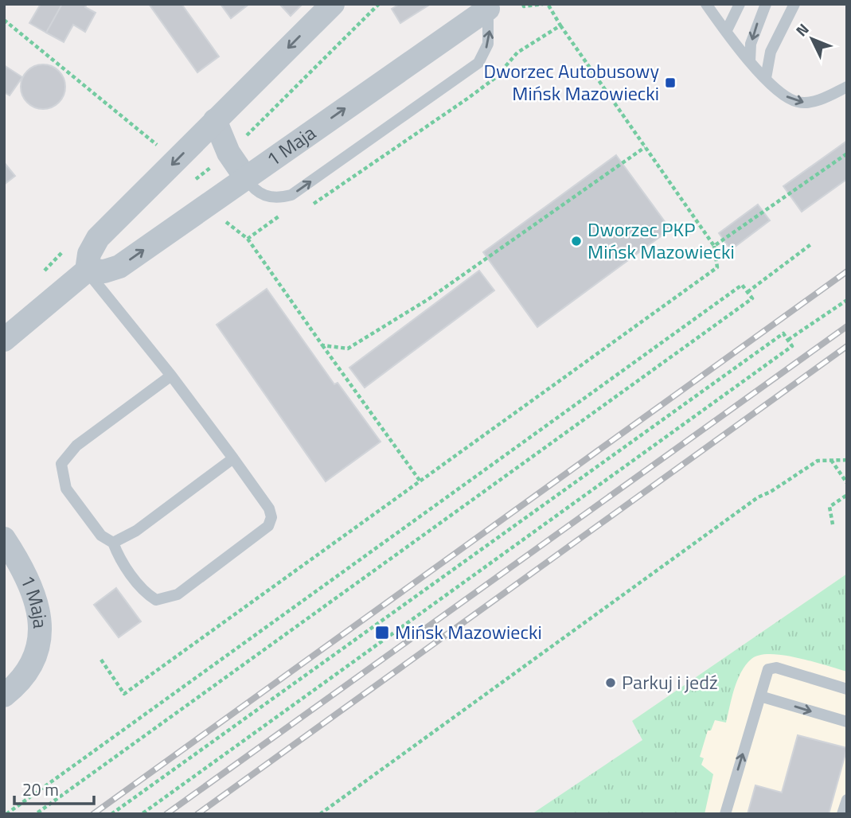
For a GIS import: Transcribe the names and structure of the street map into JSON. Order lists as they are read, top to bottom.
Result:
{
  "streets": {
    "street": ["1 Maja"]
  },
  "places": {
    "transit": ["Dworzec Autobusowy Mińsk Mazowiecki", "Mińsk Mazowiecki"],
    "other": ["Dworzec PKP Mińsk Mazowiecki", "Parkuj i jedź"]
  },
  "scale_bar": "20 m",
  "north": "top left"
}
